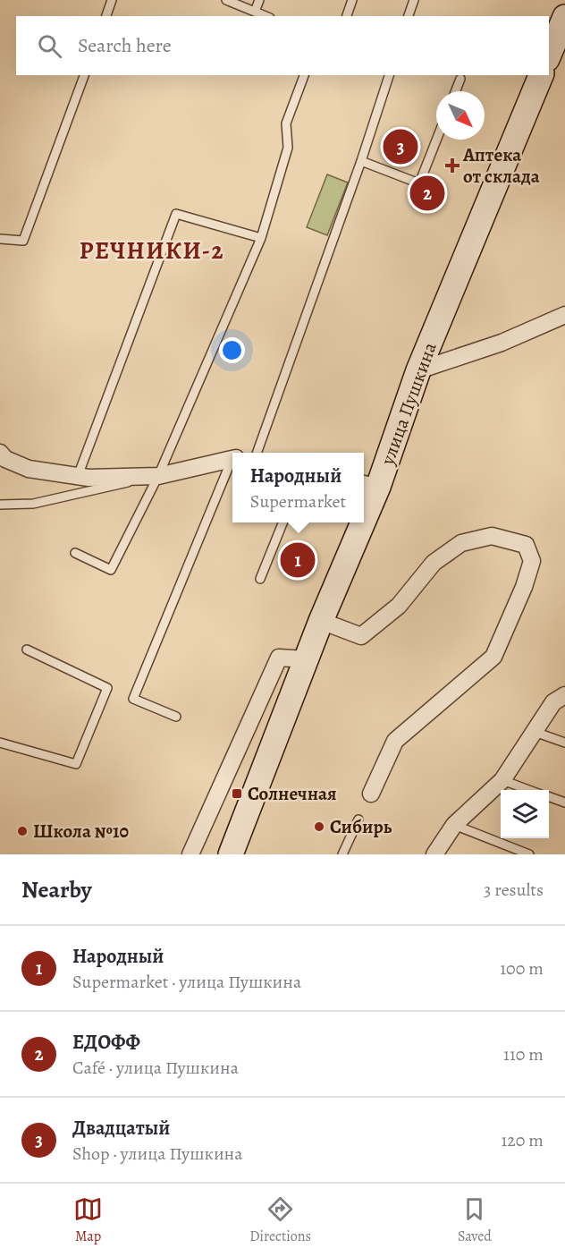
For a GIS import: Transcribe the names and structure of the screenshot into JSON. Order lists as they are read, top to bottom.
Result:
{
  "streets": {
    "main road": ["улица Пушкина"]
  },
  "districts": ["РЕЧНИКИ-2"],
  "places": {
    "health": ["Аптека от склада"],
    "transit": ["Солнечная"],
    "other": ["Сибирь", "Школа №10"]
  },
  "north": "bottom right",
  "page": {
    "search": "Search here",
    "pins": ["3", "2", "1"],
    "popup": ["Народный", "Supermarket"],
    "heading": ["Nearby", "3 results"],
    "list": [
      {
        "mark": "1",
        "name": "Народный",
        "note": "Supermarket · улица Пушкина",
        "value": "100 m"
      },
      {
        "mark": "2",
        "name": "ЕДОФФ",
        "note": "Café · улица Пушкина",
        "value": "110 m"
      },
      {
        "mark": "3",
        "name": "Двадцатый",
        "note": "Shop · улица Пушкина",
        "value": "120 m"
      }
    ],
    "nav": ["Map", "Directions", "Saved"]
  }
}
